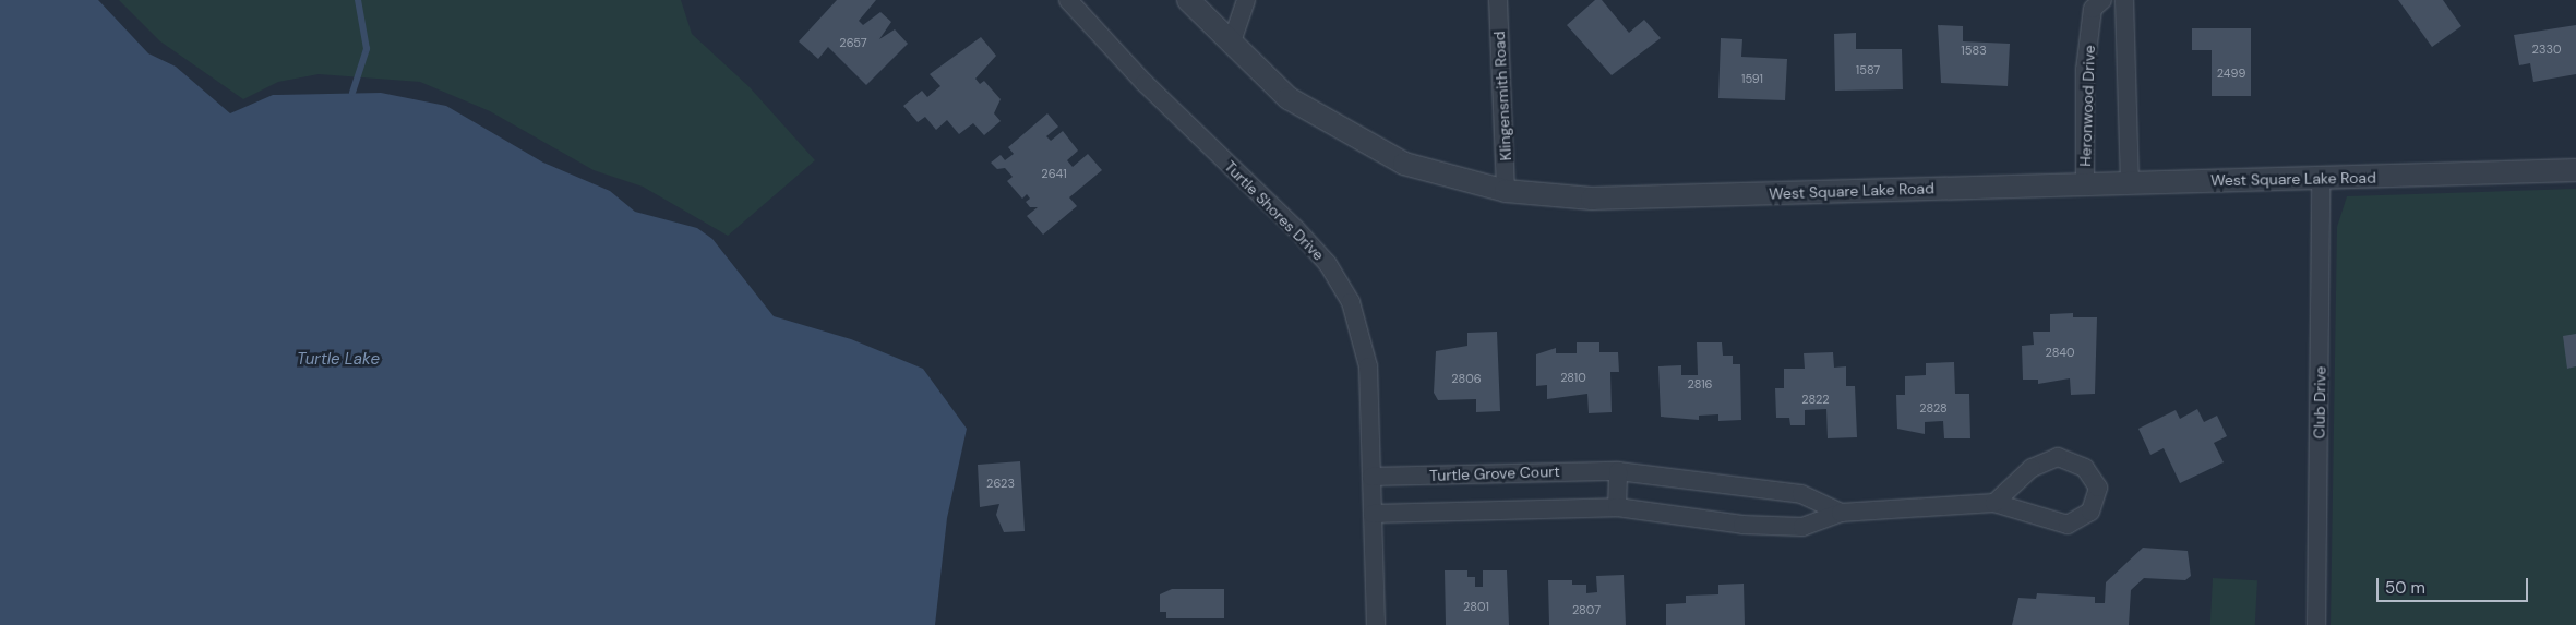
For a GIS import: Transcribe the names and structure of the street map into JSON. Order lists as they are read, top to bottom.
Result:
{
  "streets": {
    "street": [
      "Klingensmith Road",
      "Heronwood Drive",
      "West Square Lake Road",
      "Turtle Shores Drive",
      "Club Drive",
      "Turtle Grove Court"
    ]
  },
  "crossings": [
    ["Klingensmith Road", "West Square Lake Road"],
    ["Heronwood Drive", "West Square Lake Road"],
    ["West Square Lake Road", "Club Drive"],
    ["Turtle Shores Drive", "Turtle Grove Court"]
  ],
  "water": ["Turtle Lake"],
  "house_numbers": [
    "2657",
    "2330",
    "1583",
    "1587",
    "2499",
    "1591",
    "2641",
    "2840",
    "2810",
    "2806",
    "2816",
    "2822",
    "2828",
    "2623",
    "2801",
    "2807"
  ],
  "scale_bar": "50 m"
}
